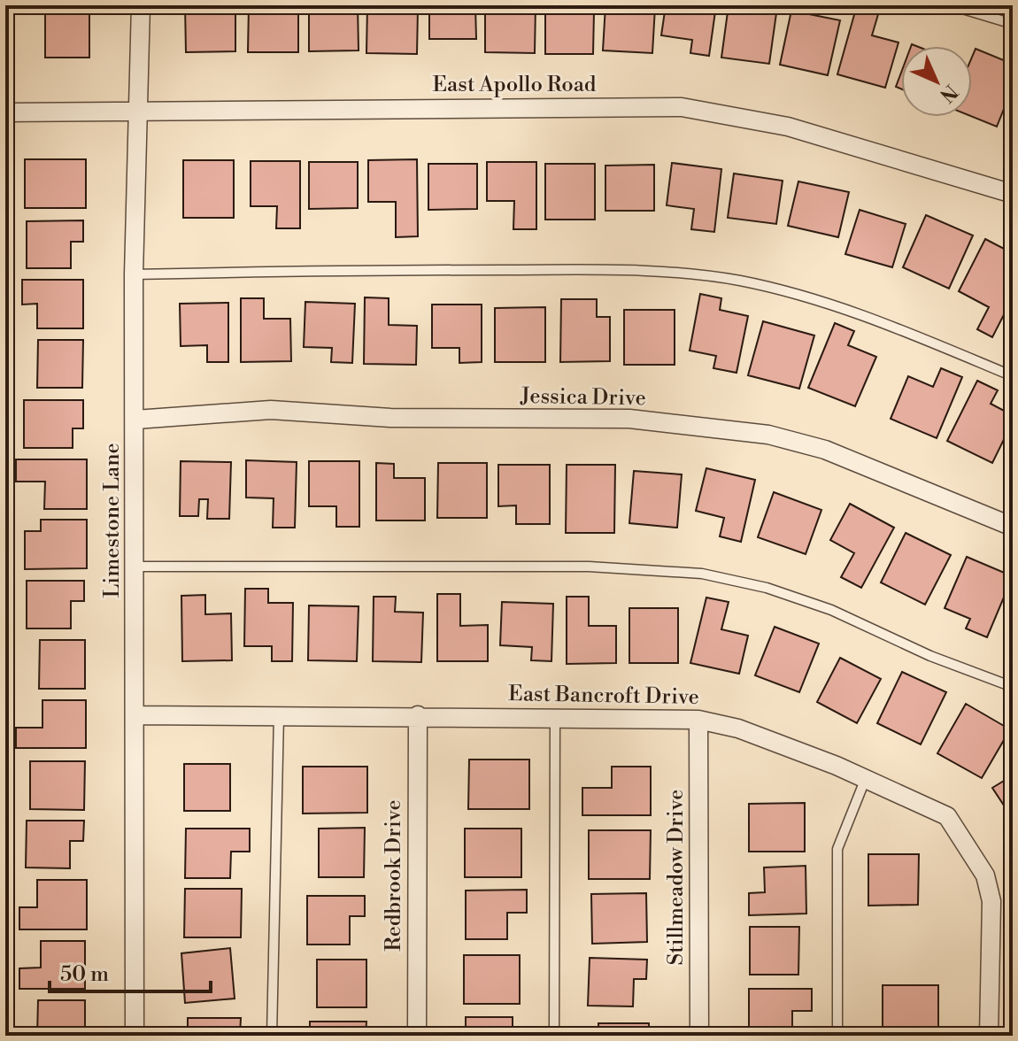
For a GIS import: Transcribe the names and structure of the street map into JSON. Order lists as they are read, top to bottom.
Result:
{
  "streets": {
    "street": [
      "East Apollo Road",
      "Jessica Drive",
      "Limestone Lane",
      "East Bancroft Drive",
      "Redbrook Drive",
      "Stillmeadow Drive"
    ]
  },
  "crossings": [
    ["East Apollo Road", "Limestone Lane"],
    ["Jessica Drive", "Limestone Lane"],
    ["Limestone Lane", "East Bancroft Drive"],
    ["East Bancroft Drive", "Redbrook Drive"],
    ["East Bancroft Drive", "Stillmeadow Drive"]
  ],
  "scale_bar": "50 m",
  "north": "bottom right"
}
